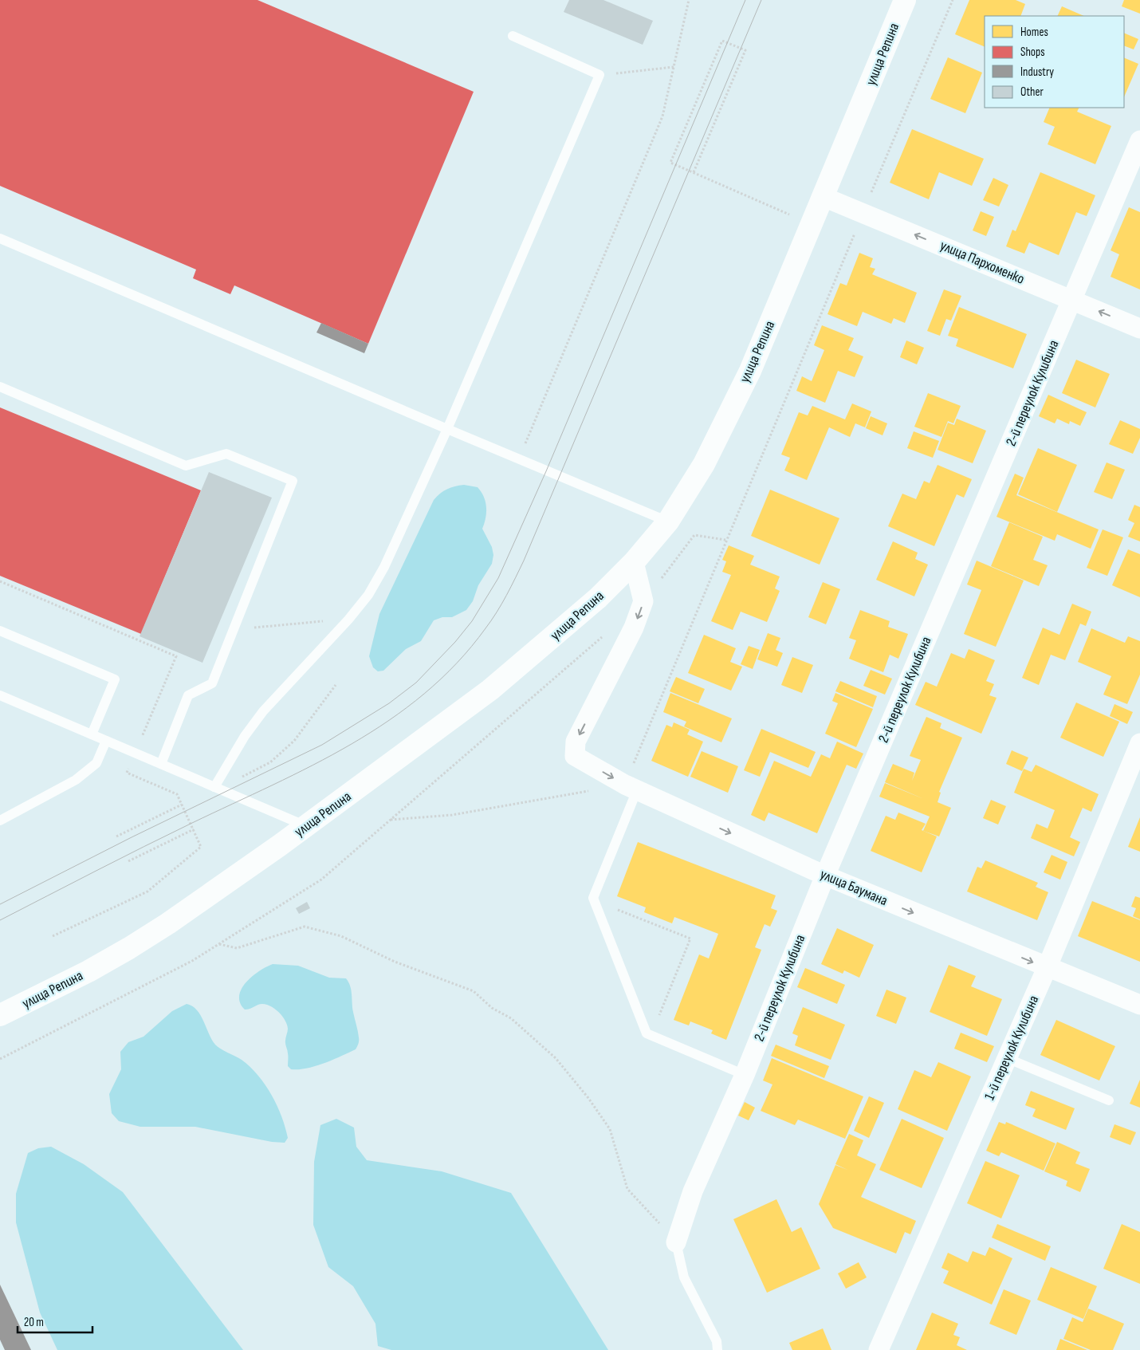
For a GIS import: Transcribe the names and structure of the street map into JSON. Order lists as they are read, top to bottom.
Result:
{
  "streets": {
    "street": [
      "улица Репина",
      "улица Пархоменко",
      "2-й переулок Кулибина",
      "улица Баумана",
      "1-й переулок Кулибина"
    ]
  },
  "crossings": [
    ["улица Репина", "улица Пархоменко"],
    ["улица Пархоменко", "2-й переулок Кулибина"],
    ["2-й переулок Кулибина", "улица Баумана"],
    ["улица Баумана", "1-й переулок Кулибина"]
  ],
  "one_way": ["улица Пархоменко"],
  "legend": [
    "Homes",
    "Shops",
    "Industry",
    "Other"
  ],
  "scale_bar": "20 m"
}
